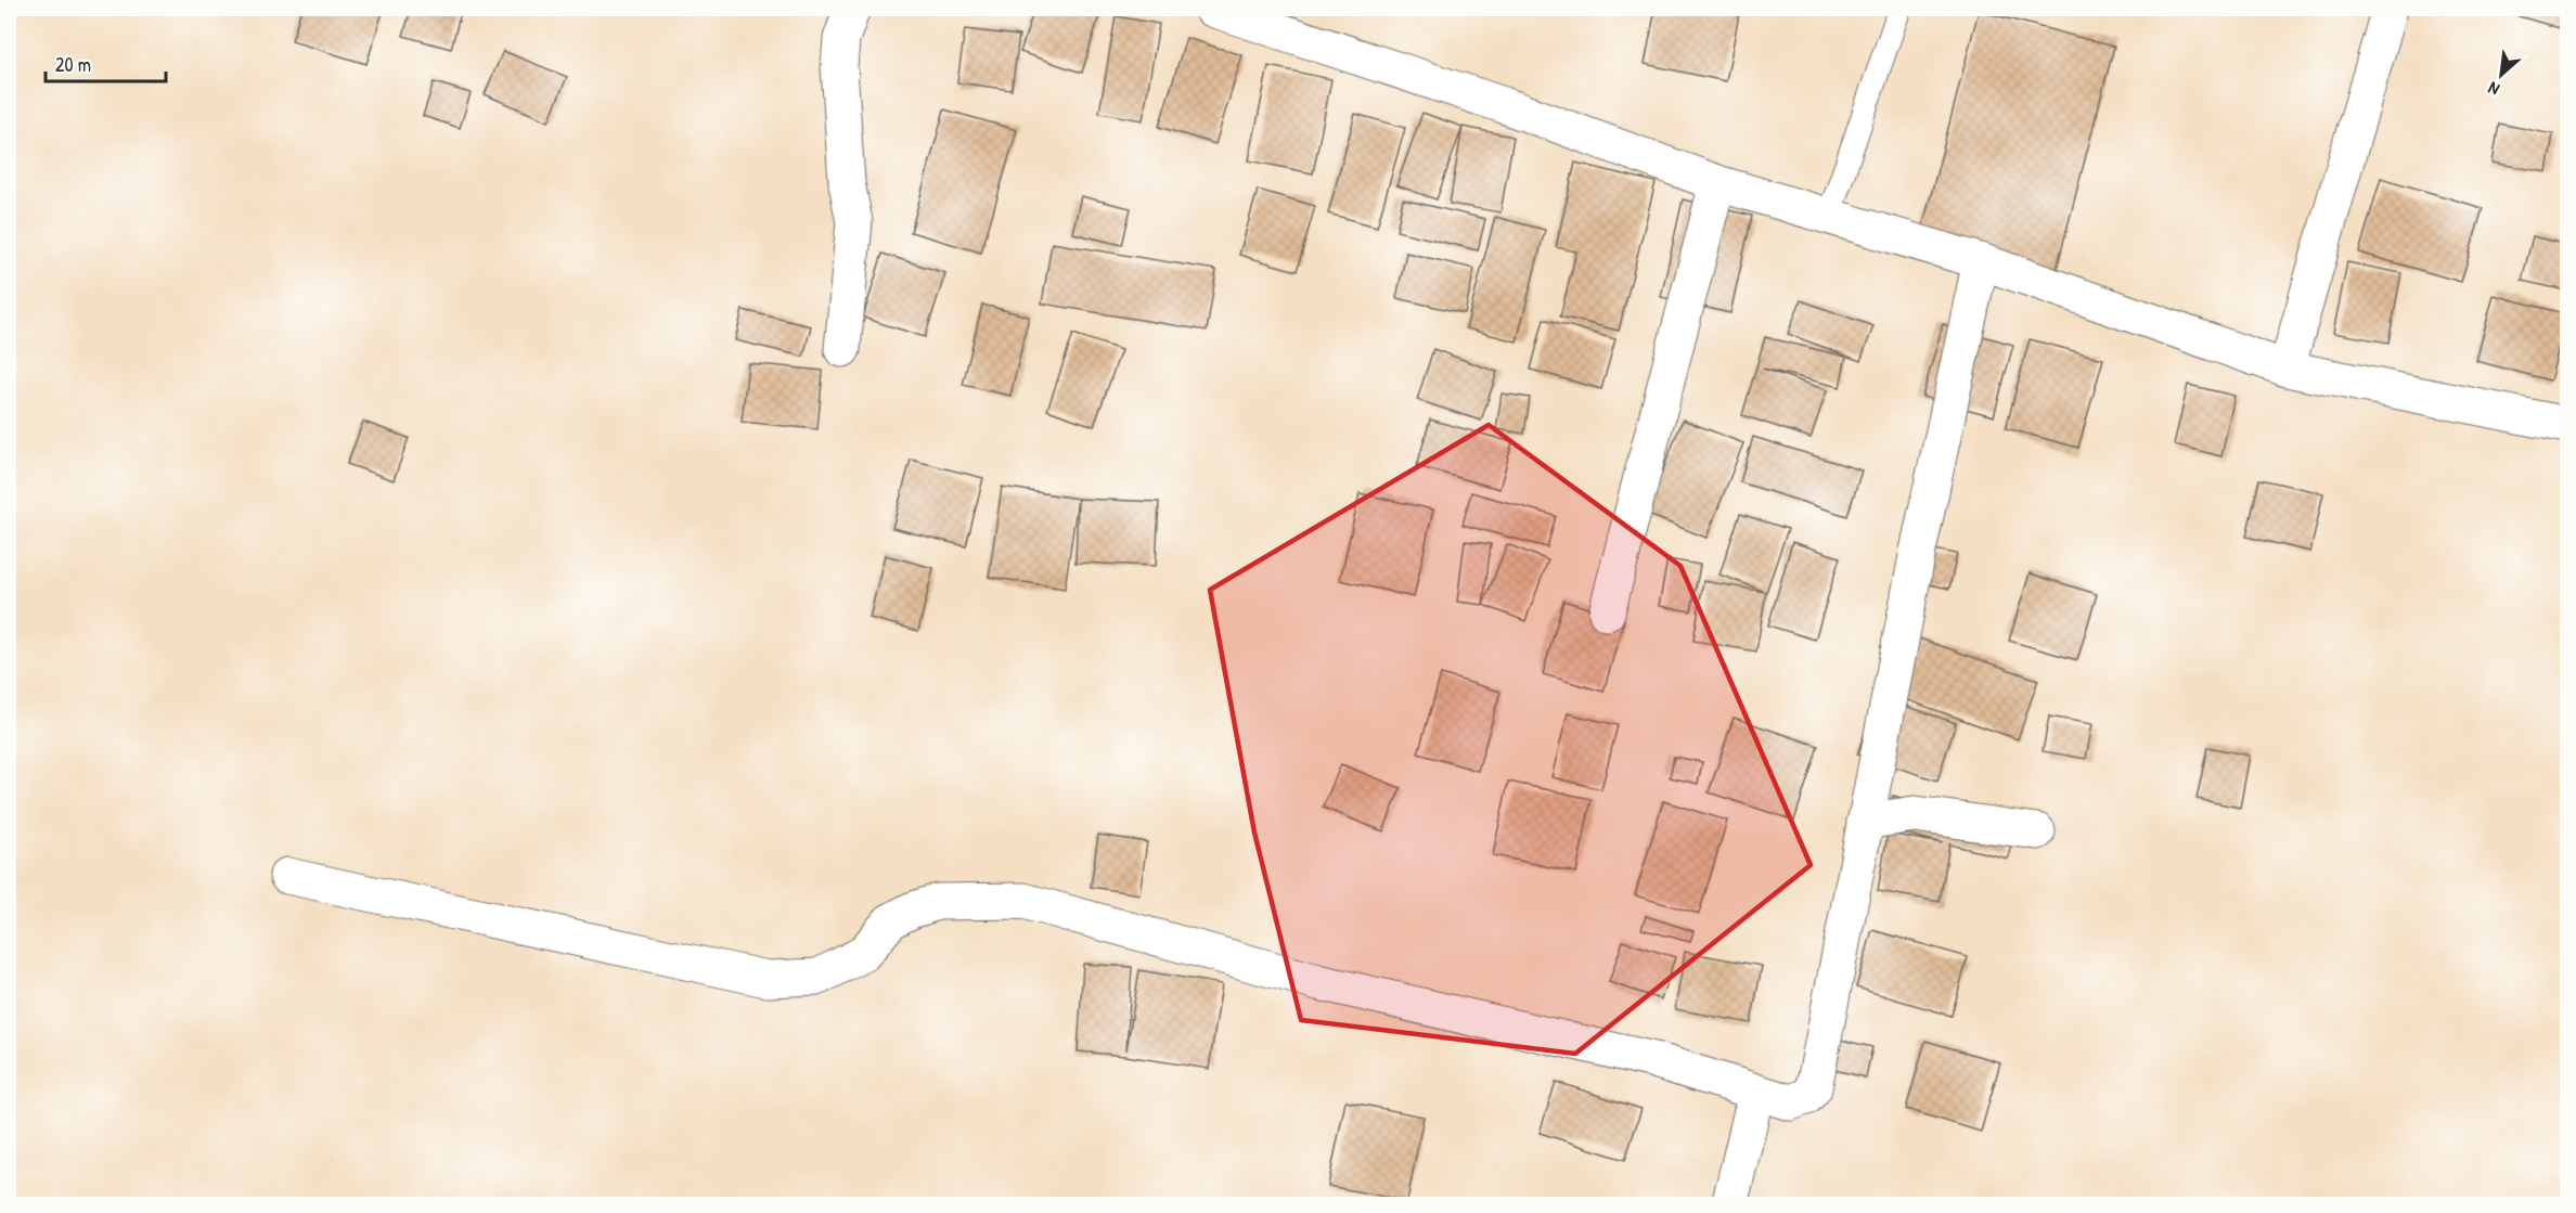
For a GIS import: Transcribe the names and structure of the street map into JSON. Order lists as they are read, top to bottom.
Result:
{
  "scale_bar": "20 m",
  "north": "bottom left"
}
